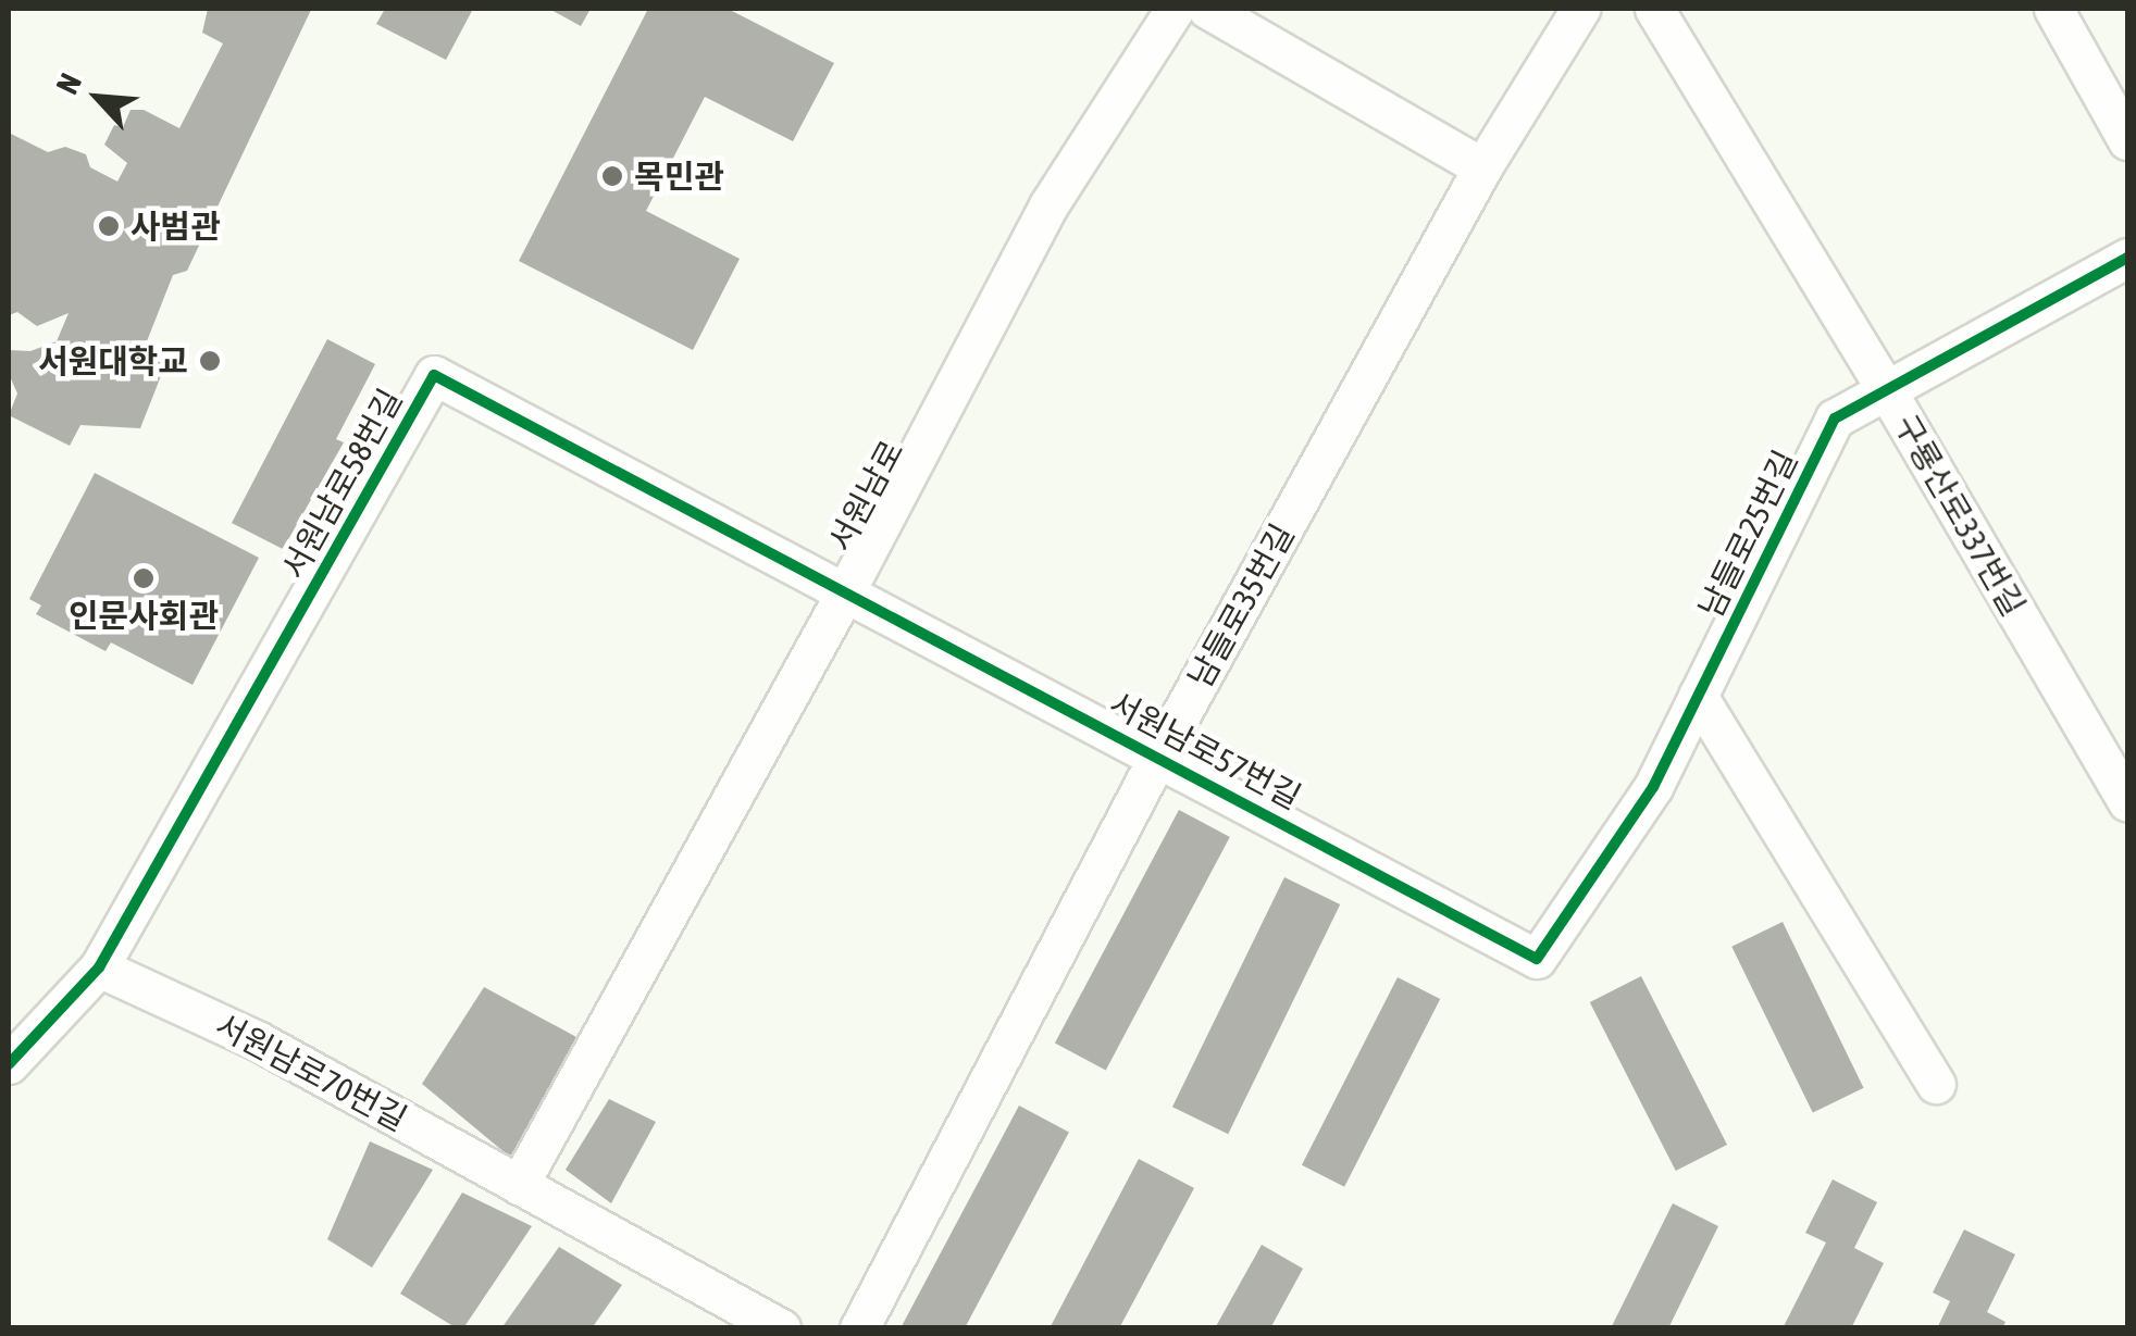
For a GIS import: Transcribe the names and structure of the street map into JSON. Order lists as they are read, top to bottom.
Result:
{
  "streets": {
    "street": [
      "서원남로58번길",
      "서원남로",
      "구룡산로337번길",
      "남들로25번길",
      "남들로35번길",
      "서원남로57번길",
      "서원남로70번길"
    ]
  },
  "crossings": [
    ["서원남로58번길", "서원남로"],
    ["서원남로58번길", "서원남로57번길"],
    ["서원남로58번길", "서원남로70번길"],
    ["서원남로", "서원남로57번길"],
    ["서원남로", "서원남로70번길"],
    ["구룡산로337번길", "남들로25번길"],
    ["남들로25번길", "서원남로57번길"],
    ["남들로35번길", "서원남로57번길"]
  ],
  "places": [
    "목민관",
    "사범관",
    "서원대학교",
    "인문사회관"
  ],
  "north": "top left"
}
